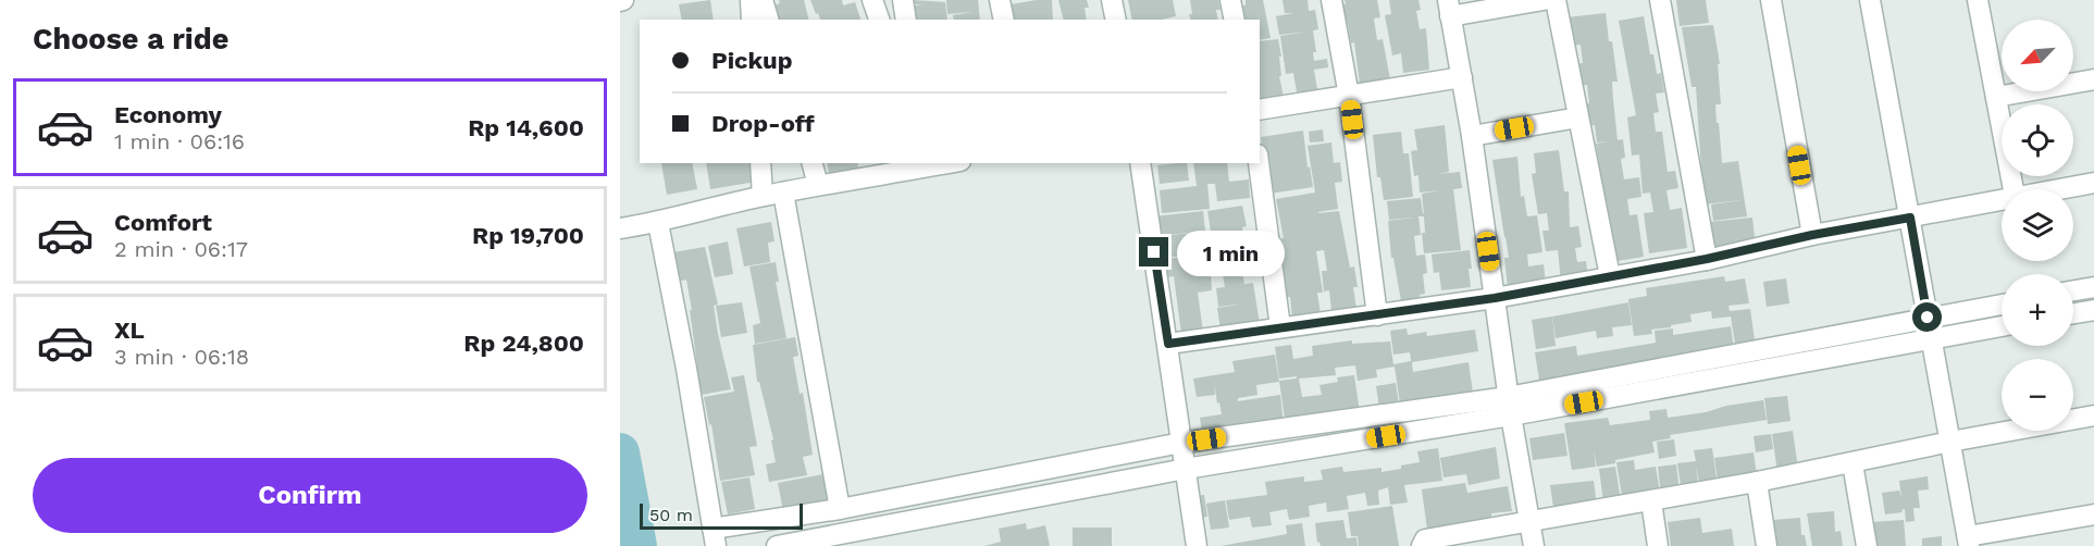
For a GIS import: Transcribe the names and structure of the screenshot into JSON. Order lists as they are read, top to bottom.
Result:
{
  "scale_bar": "50 m",
  "north": "bottom left",
  "page": {
    "heading": "Choose a ride",
    "map_buttons": ["+", "−"],
    "banner": ["Pickup", "Drop-off"],
    "list": [
      {
        "name": "Economy",
        "note": "1 min · 06:16",
        "value": "Rp 14,600"
      },
      {
        "name": "Comfort",
        "note": "2 min · 06:17",
        "value": "Rp 19,700"
      },
      {
        "name": "XL",
        "note": "3 min · 06:18",
        "value": "Rp 24,800"
      }
    ],
    "bubble": "1 min",
    "buttons": "Confirm",
    "scale": "50 m"
  }
}
